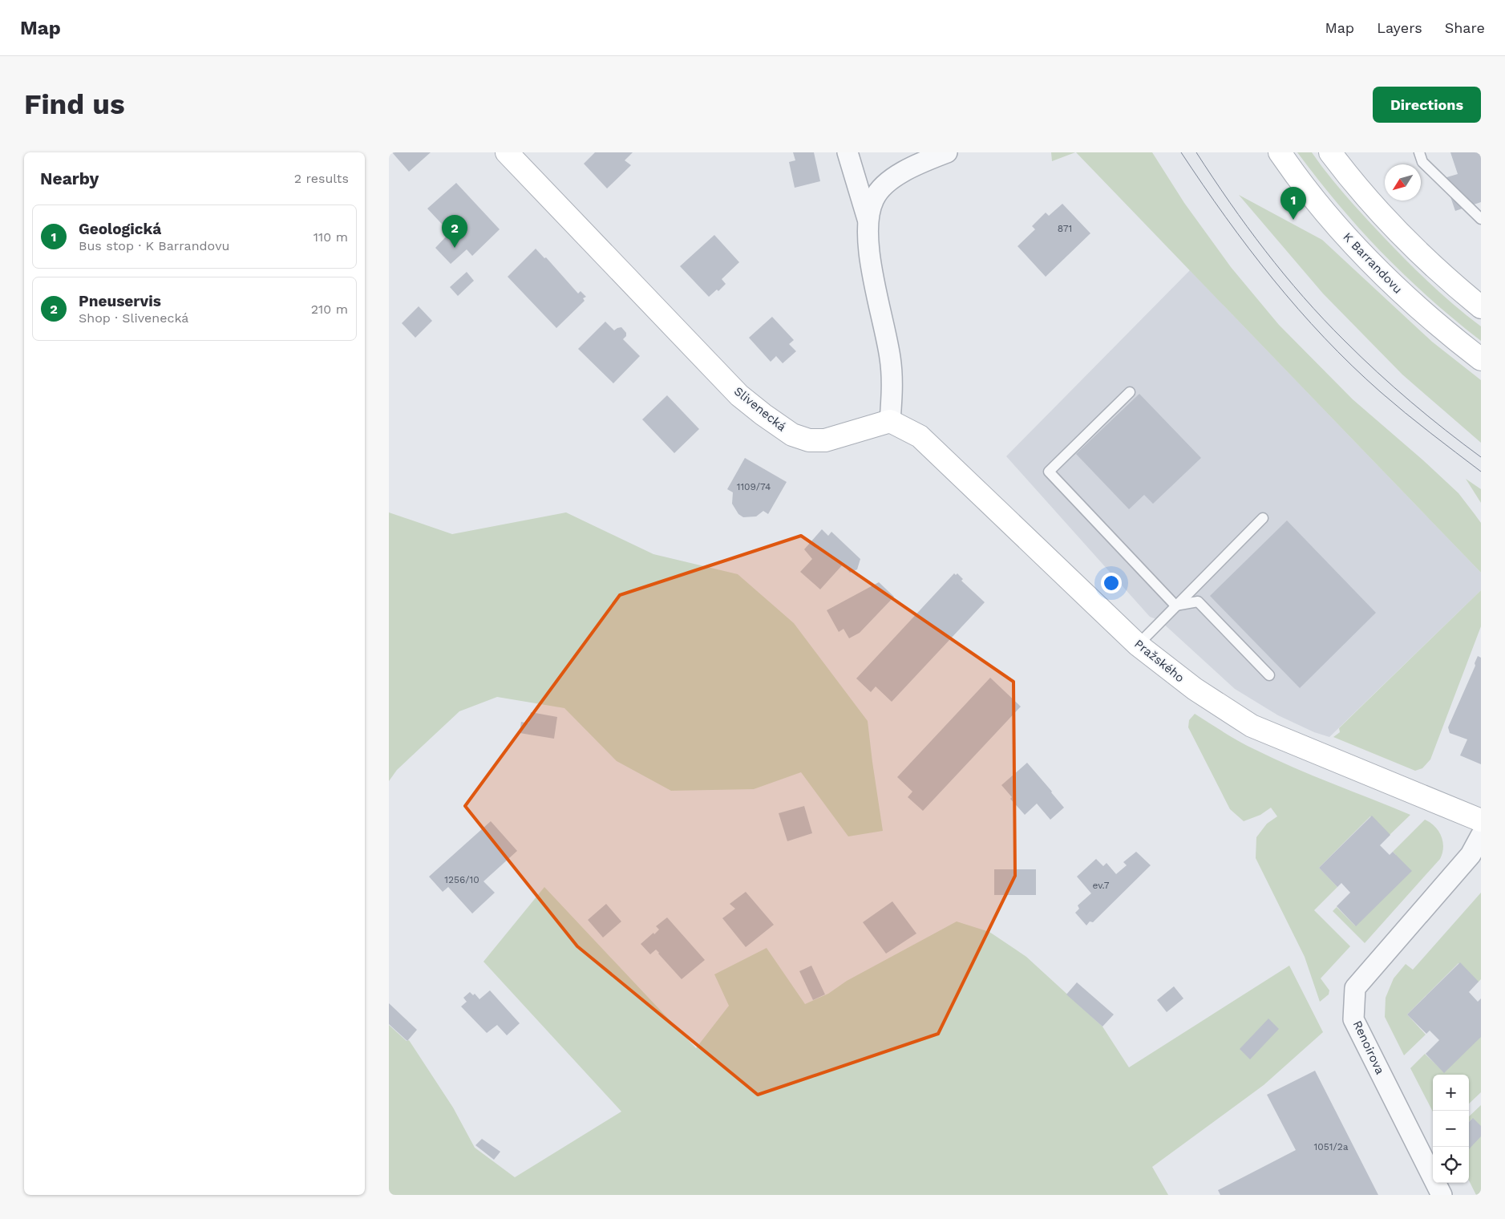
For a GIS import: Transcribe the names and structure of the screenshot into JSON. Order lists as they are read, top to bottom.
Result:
{
  "streets": {
    "street": [
      "K Barrandovu",
      "Slivenecká",
      "Pražského",
      "Renoirova"
    ]
  },
  "crossings": [
    ["Slivenecká", "Pražského"]
  ],
  "house_numbers": [
    "871",
    "1109/74",
    "1256/10",
    "ev.7",
    "1051/2a"
  ],
  "north": "bottom left",
  "page": {
    "header": "Map",
    "nav": ["Map", "Layers", "Share"],
    "buttons": "Directions",
    "title": "Find us",
    "heading": ["Nearby", "2 results"],
    "pins": ["1", "2"],
    "list": [
      {
        "mark": "1",
        "name": "Geologická",
        "note": "Bus stop · K Barrandovu",
        "value": "110 m"
      },
      {
        "mark": "2",
        "name": "Pneuservis",
        "note": "Shop · Slivenecká",
        "value": "210 m"
      }
    ],
    "map_buttons": ["+", "−"]
  }
}
